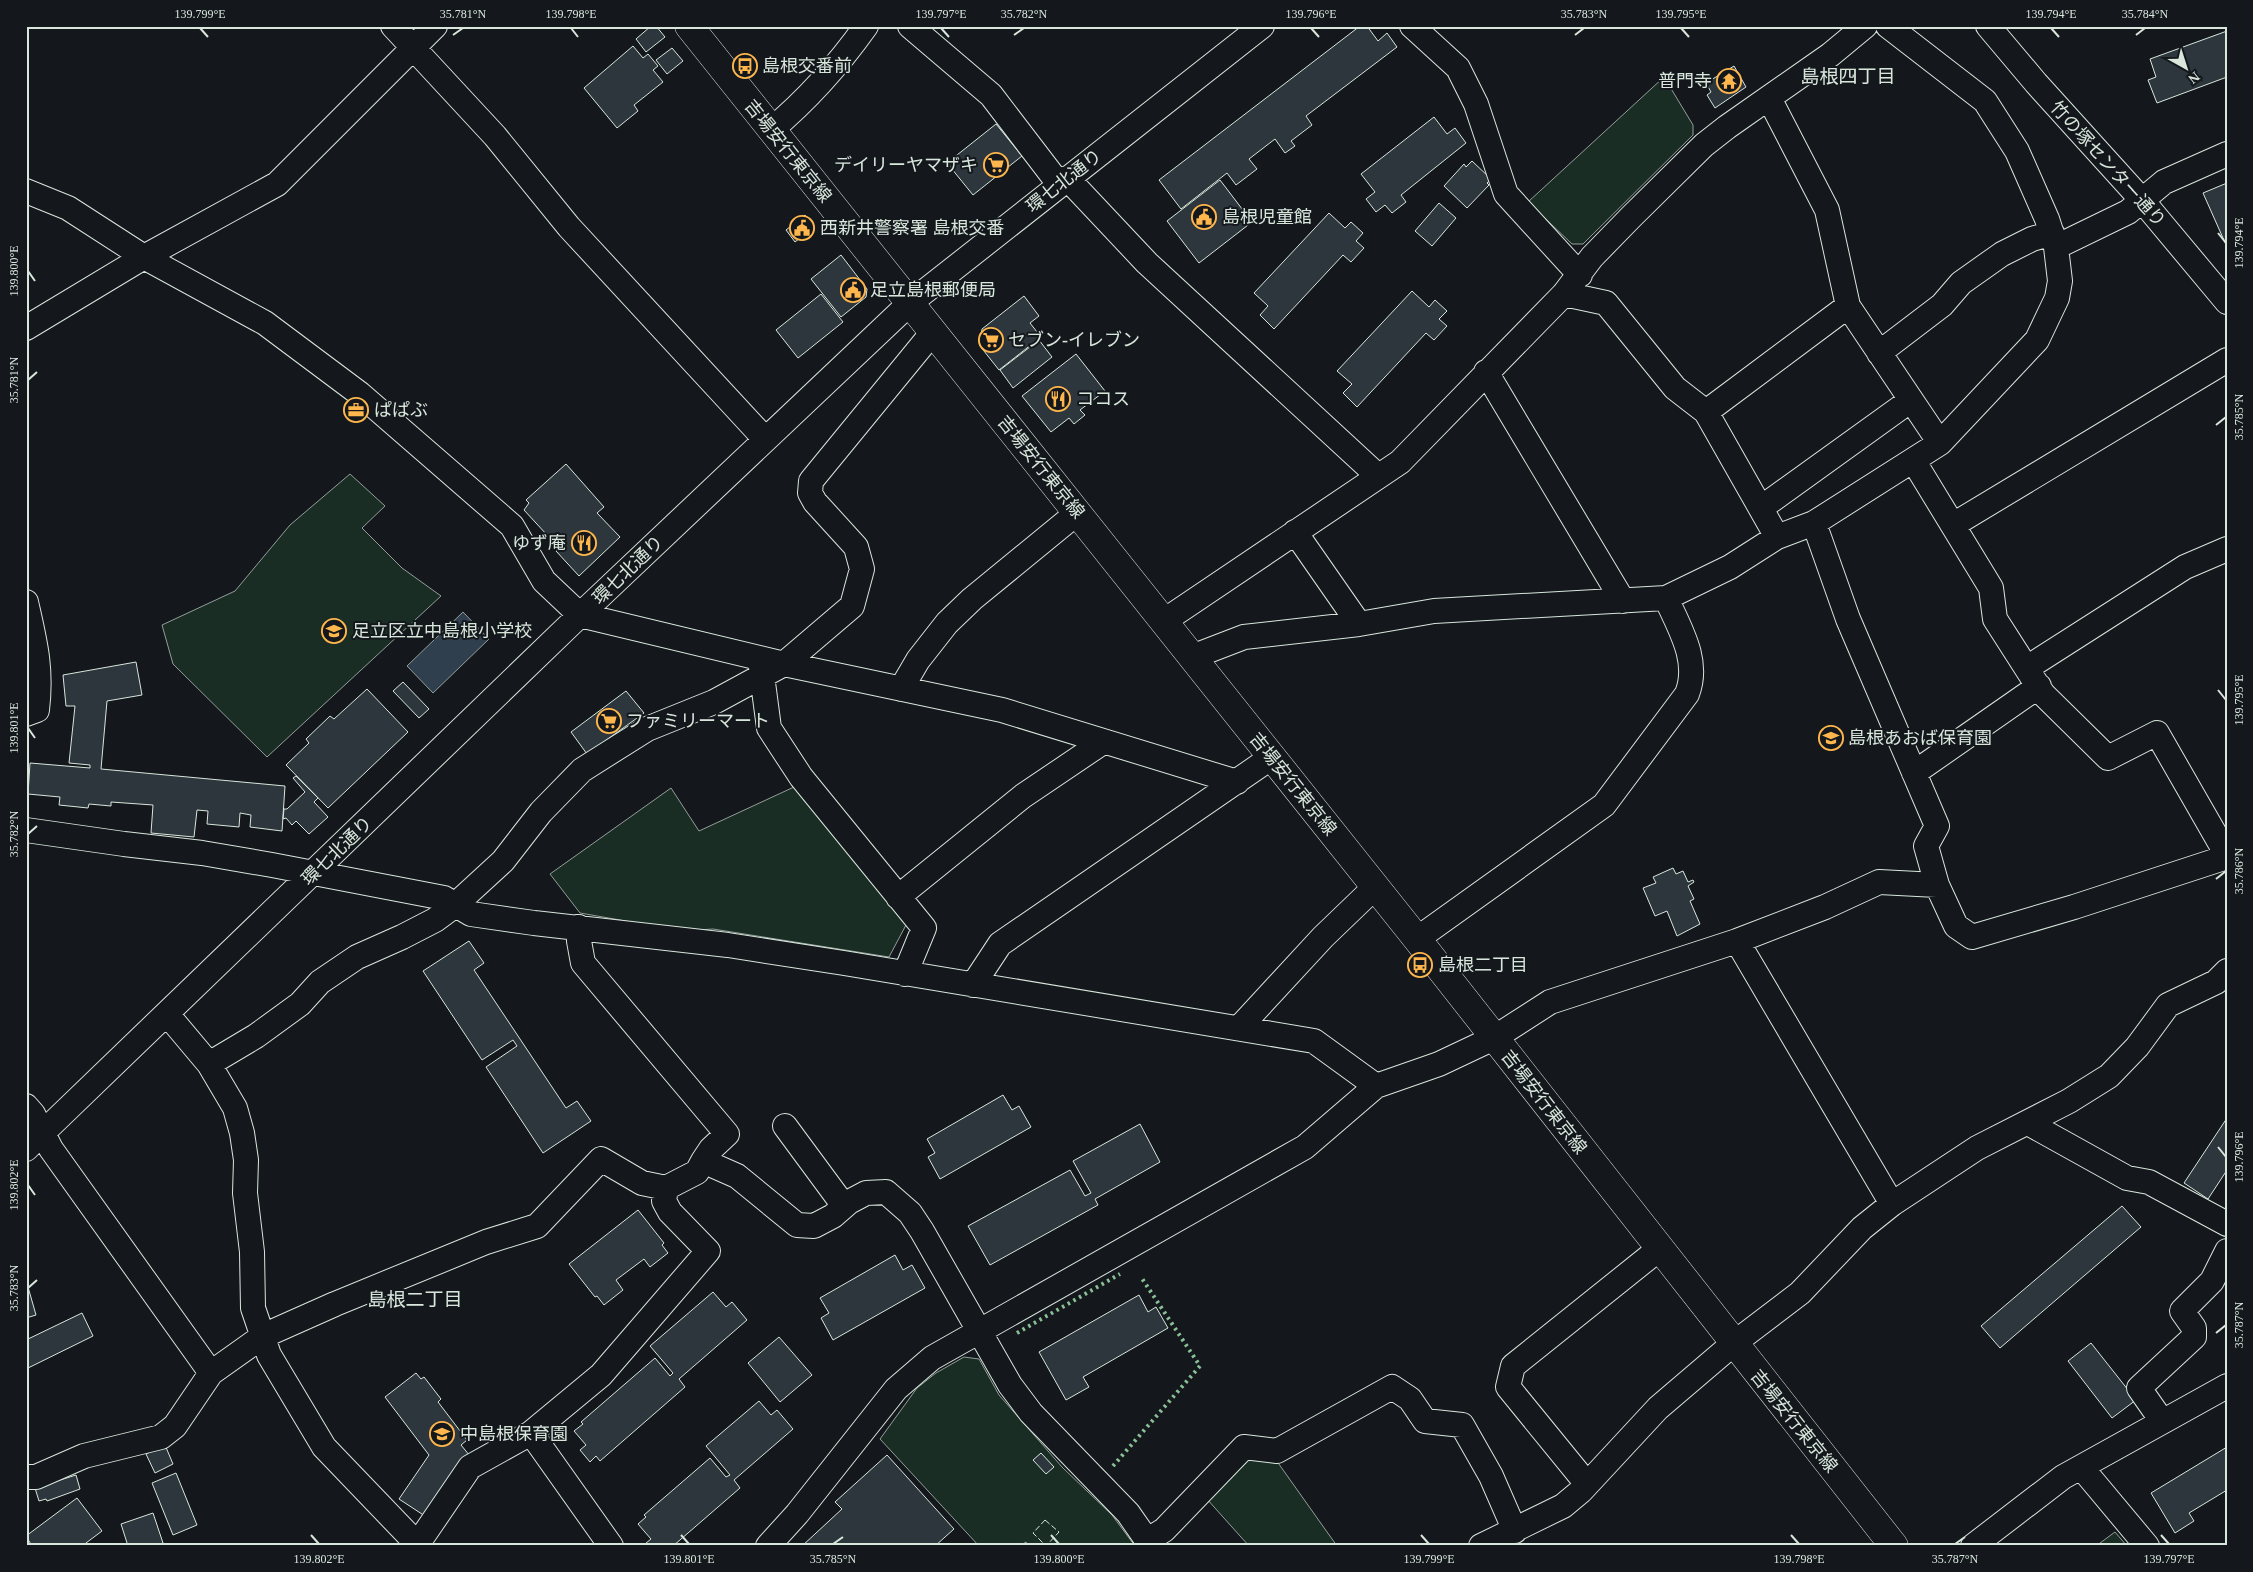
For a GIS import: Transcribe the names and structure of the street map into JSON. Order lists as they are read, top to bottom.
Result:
{
  "streets": {
    "main road": ["吉場安行東京線"],
    "street": ["竹の塚センター通り", "環七北通り"]
  },
  "crossings": [
    ["吉場安行東京線", "環七北通り"]
  ],
  "districts": ["島根四丁目", "島根二丁目"],
  "places": {
    "bus stop": ["島根交番前", "島根二丁目"],
    "temple": ["普門寺"],
    "supermarket": ["デイリーヤマザキ", "セブン-イレブン", "ファミリーマート"],
    "public building": ["島根児童館", "西新井警察署 島根交番", "足立島根郵便局"],
    "restaurant": ["ココス", "ゆず庵"],
    "office": ["ぱぱぶ"],
    "school or university": ["足立区立中島根小学校", "島根あおば保育園", "中島根保育園"]
  },
  "north": "bottom right",
  "coordinates": [
    "139.799°E",
    "35.781°N",
    "139.798°E",
    "139.797°E",
    "35.782°N",
    "139.796°E",
    "35.783°N",
    "139.795°E",
    "139.794°E",
    "35.784°N",
    "139.800°E",
    "35.785°N",
    "139.801°E",
    "35.786°N",
    "139.802°E",
    "35.787°N"
  ]
}
